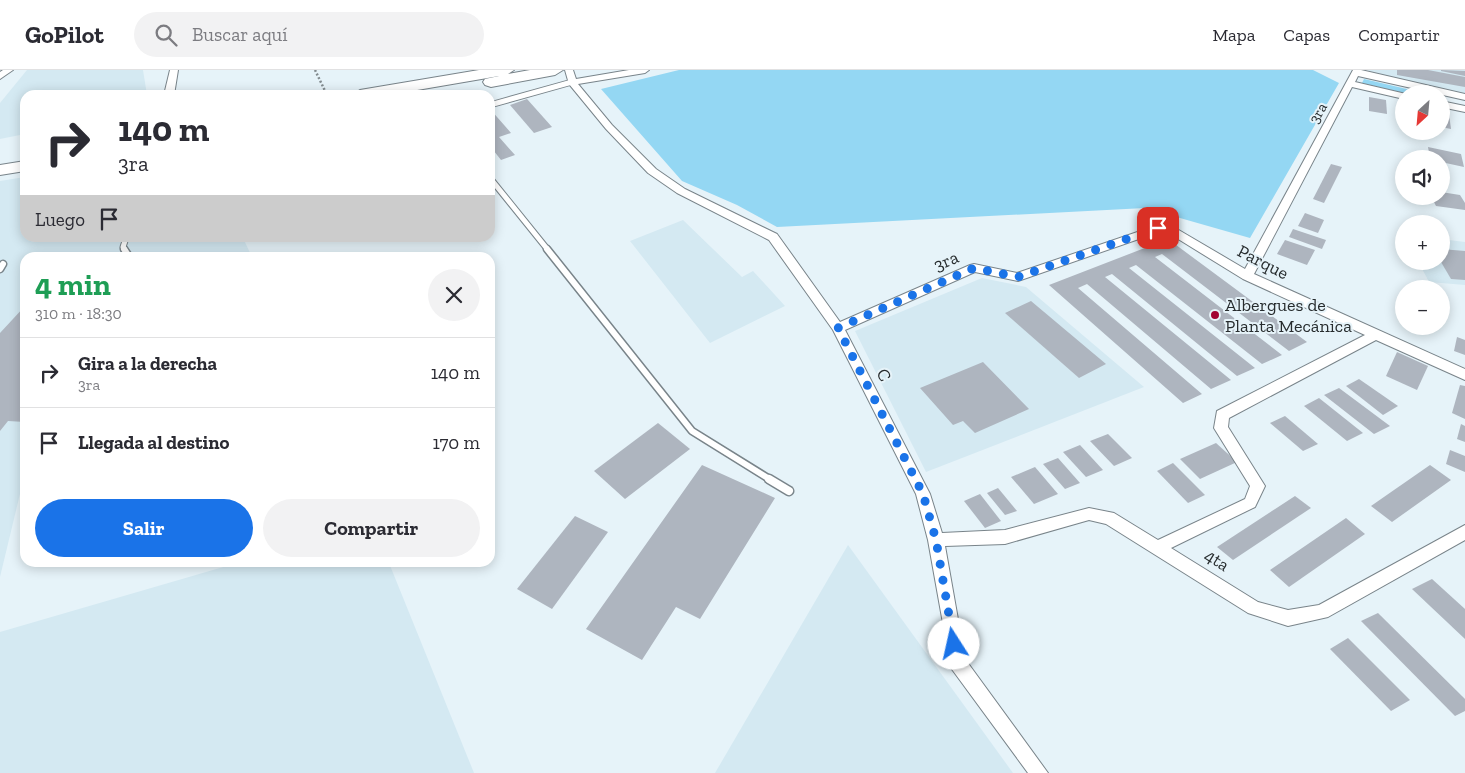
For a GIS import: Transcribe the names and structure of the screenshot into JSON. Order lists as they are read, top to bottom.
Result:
{
  "streets": {
    "street": [
      "3ra",
      "Parque",
      "C",
      "4ta"
    ]
  },
  "crossings": [
    ["3ra", "Parque"],
    ["3ra", "C"],
    ["C", "4ta"]
  ],
  "places": ["Albergues de Planta Mecánica"],
  "north": "bottom left",
  "page": {
    "header": "GoPilot",
    "search": "Buscar aquí",
    "nav": ["Mapa", "Capas", "Compartir"],
    "map_buttons": ["+", "−"],
    "turn": ["140 m", "3ra"],
    "then": "Luego",
    "heading": ["4 min", "310 m · 18:30"],
    "list": [
      {
        "name": "Gira a la derecha",
        "note": "3ra",
        "value": "140 m"
      },
      {
        "name": "Llegada al destino",
        "value": "170 m"
      }
    ],
    "buttons": ["Salir", "Compartir"]
  }
}
